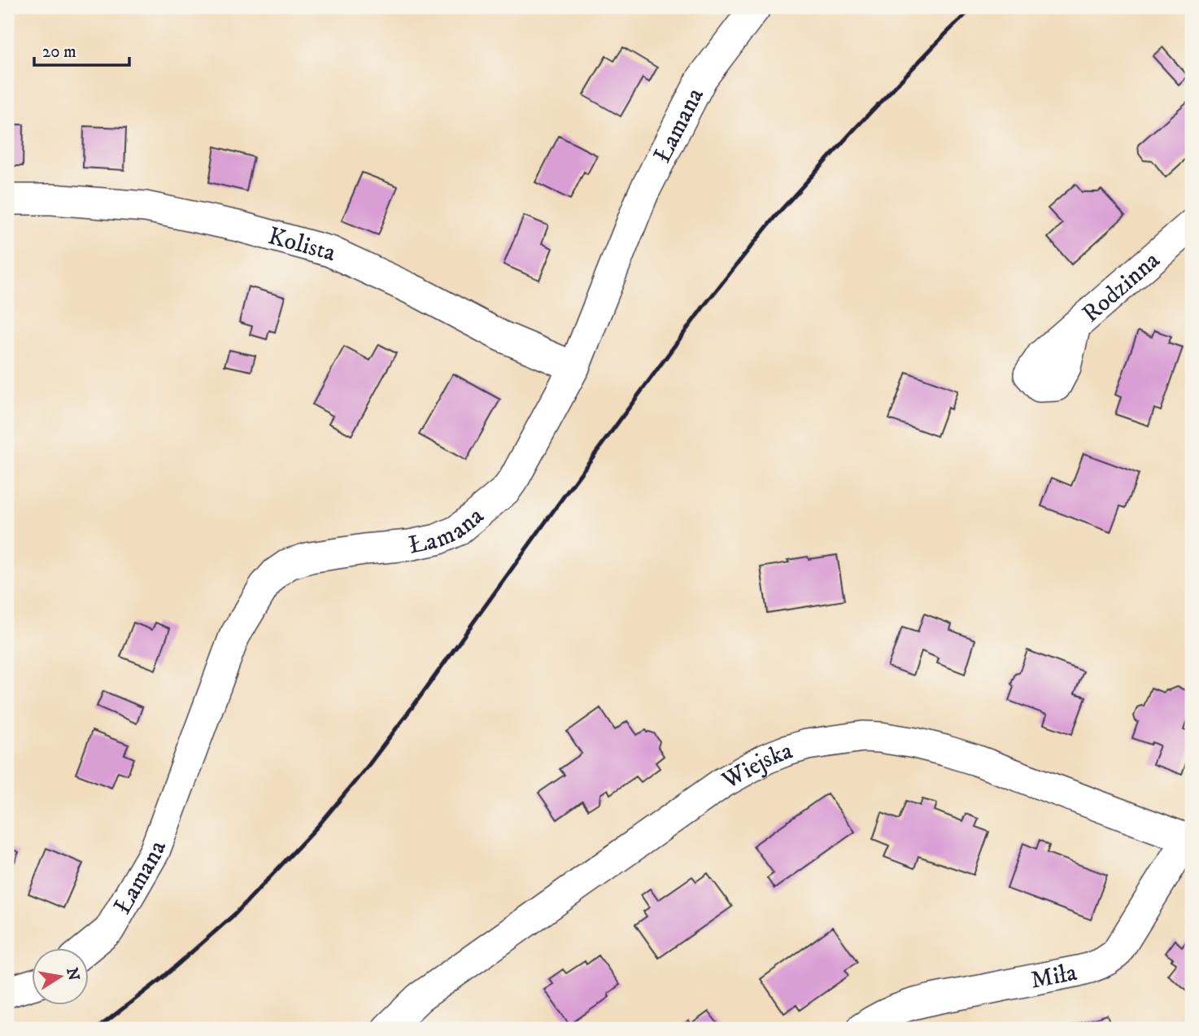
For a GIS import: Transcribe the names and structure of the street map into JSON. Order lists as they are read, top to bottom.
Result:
{
  "streets": {
    "street": [
      "Łamana",
      "Kolista",
      "Rodzinna",
      "Wiejska",
      "Miła"
    ]
  },
  "crossings": [
    ["Łamana", "Kolista"],
    ["Wiejska", "Miła"]
  ],
  "scale_bar": "20 m",
  "north": "right"
}
